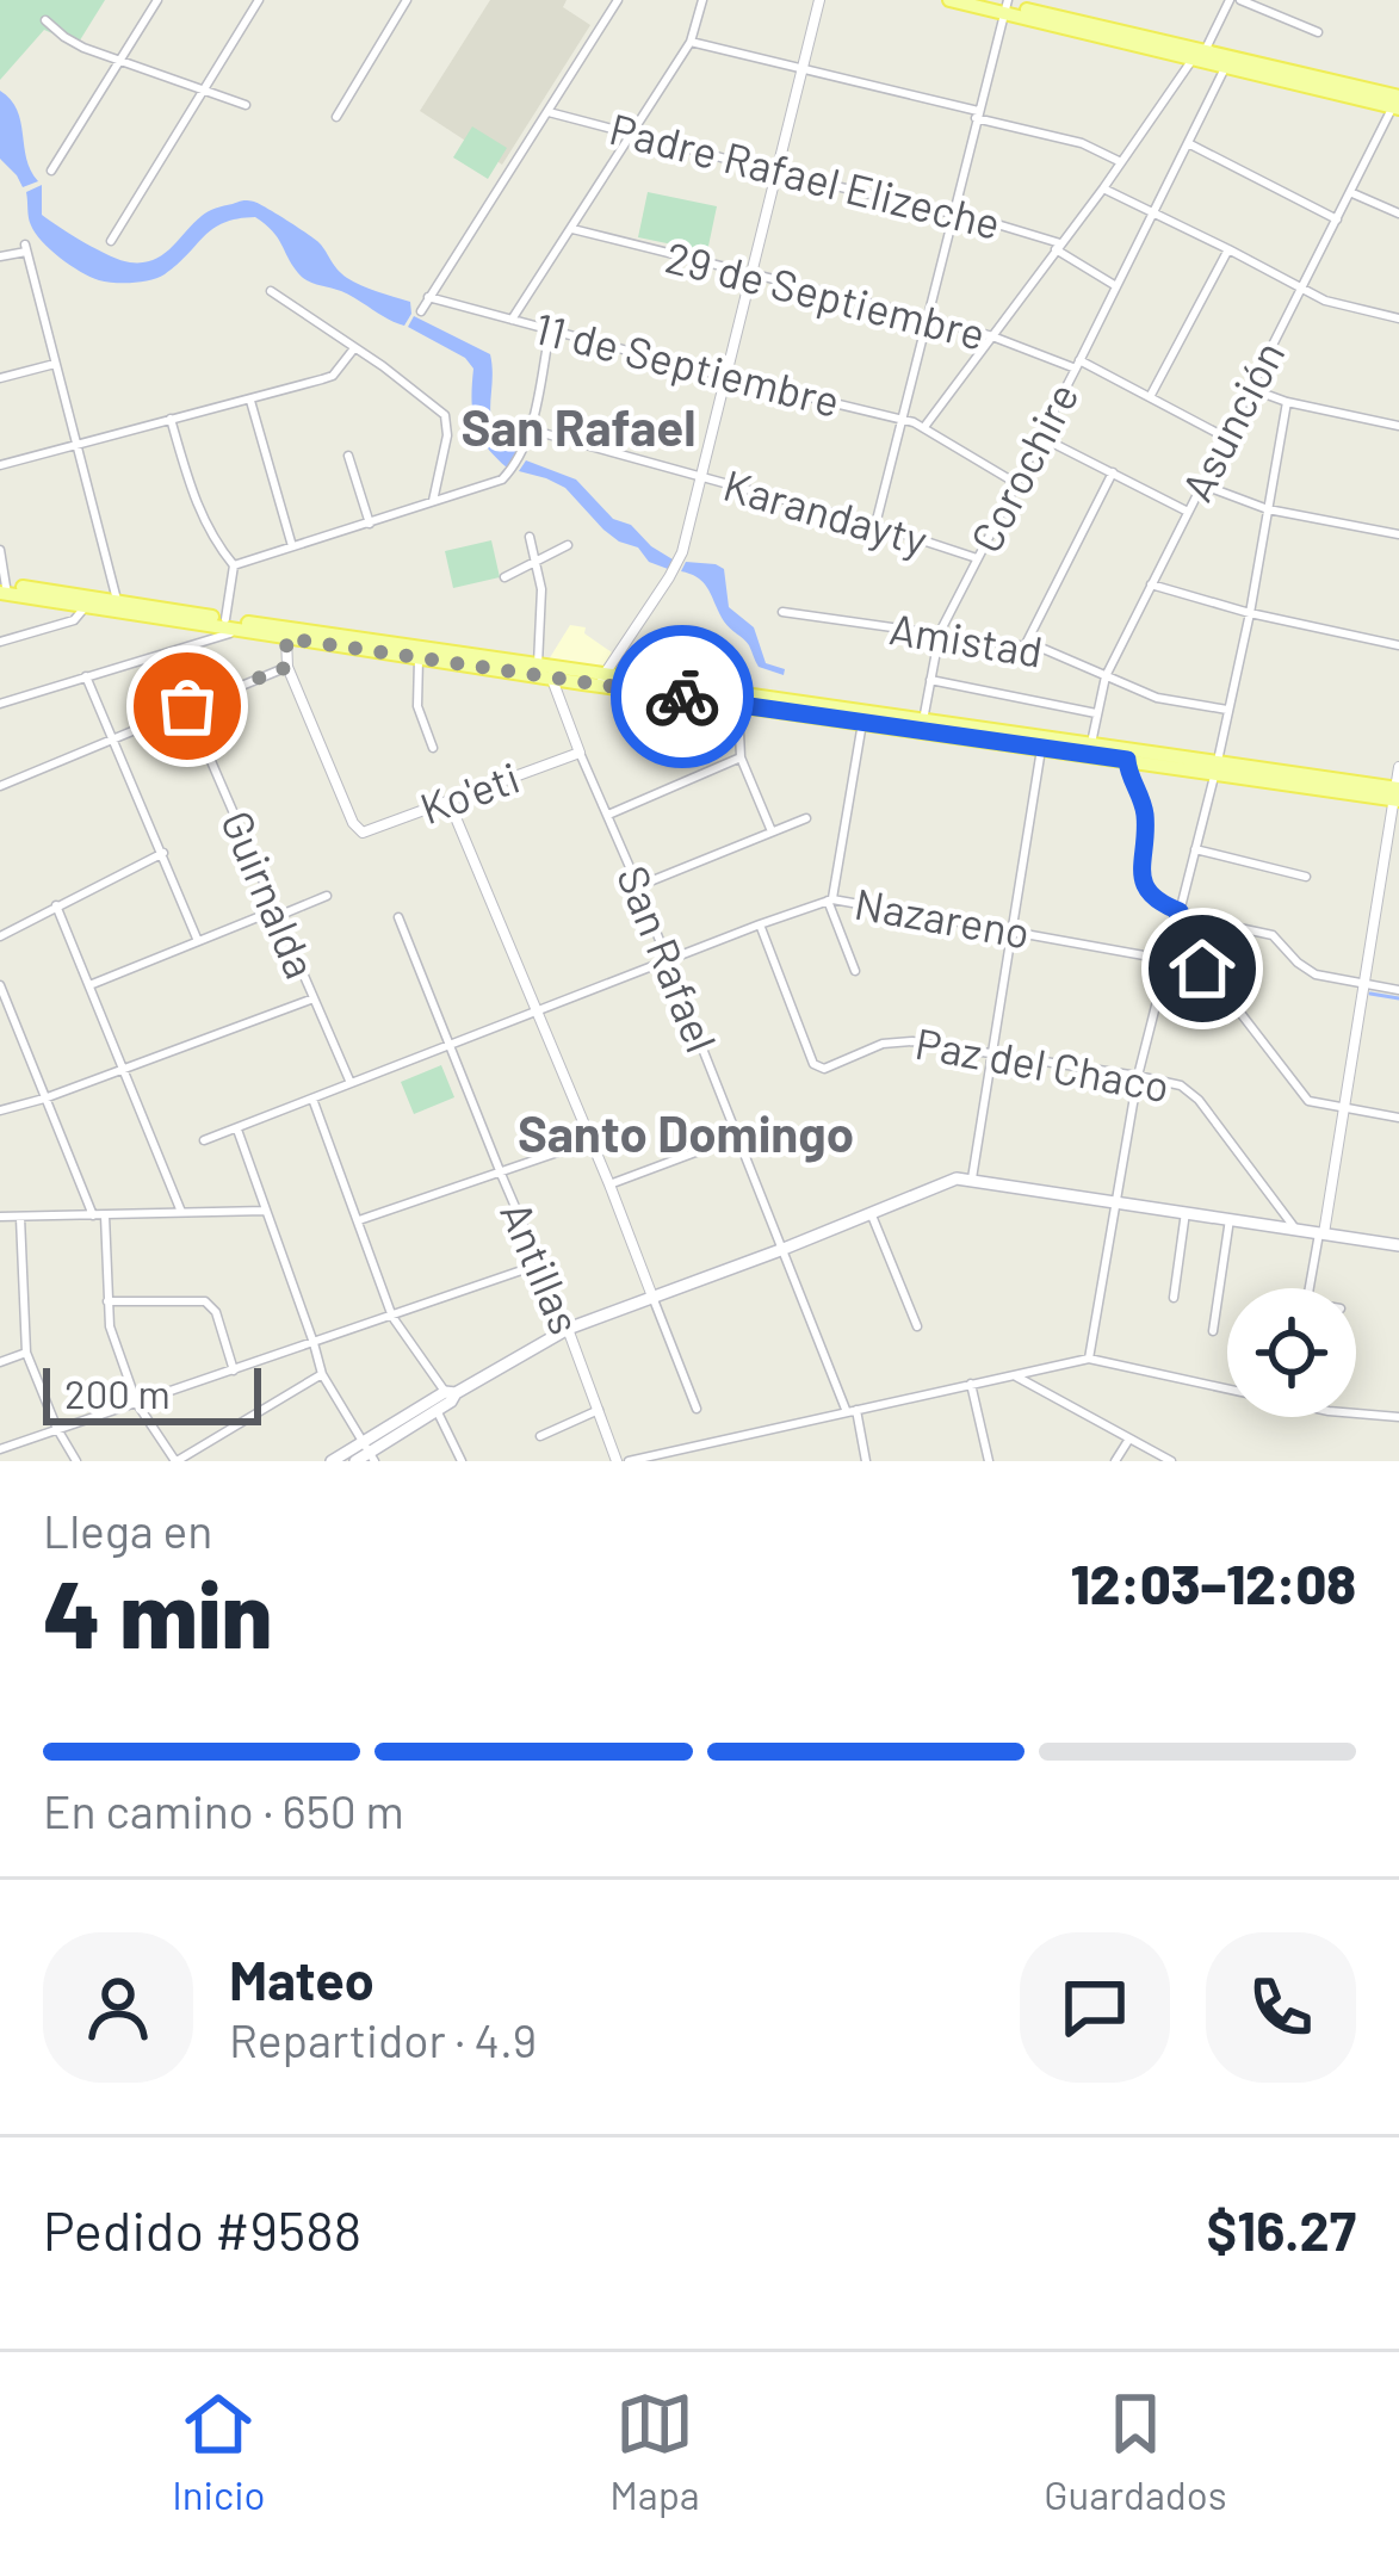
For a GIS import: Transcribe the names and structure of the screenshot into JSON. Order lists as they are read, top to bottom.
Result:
{
  "streets": {
    "street": [
      "Padre Rafael Elizeche",
      "29 de Septiembre",
      "11 de Septiembre",
      "Asunción",
      "Corochire",
      "Karandayty",
      "Amistad",
      "Ko'eti",
      "Guirnalda",
      "Nazareno",
      "San Rafael",
      "Paz del Chaco",
      "Antillas"
    ]
  },
  "crossings": [
    ["Padre Rafael Elizeche", "Corochire"],
    ["29 de Septiembre", "Asunción"],
    ["29 de Septiembre", "Corochire"],
    ["11 de Septiembre", "Corochire"],
    ["Asunción", "Amistad"],
    ["Corochire", "Karandayty"],
    ["Corochire", "Amistad"],
    ["Ko'eti", "San Rafael"],
    ["Guirnalda", "Nazareno"],
    ["Nazareno", "San Rafael"],
    ["Nazareno", "Paz del Chaco"],
    ["Nazareno", "Antillas"]
  ],
  "districts": ["San Rafael", "Santo Domingo"],
  "scale_bar": "200 m",
  "page": {
    "scale": "200 m",
    "heading": ["4 min", "Llega en", "12:03–12:08"],
    "panel": [
      "Mateo",
      "Repartidor · 4.9",
      "Pedido #9588",
      "$16.27"
    ],
    "bar": "En camino · 650 m",
    "tabs": ["Inicio", "Mapa", "Guardados"]
  }
}
